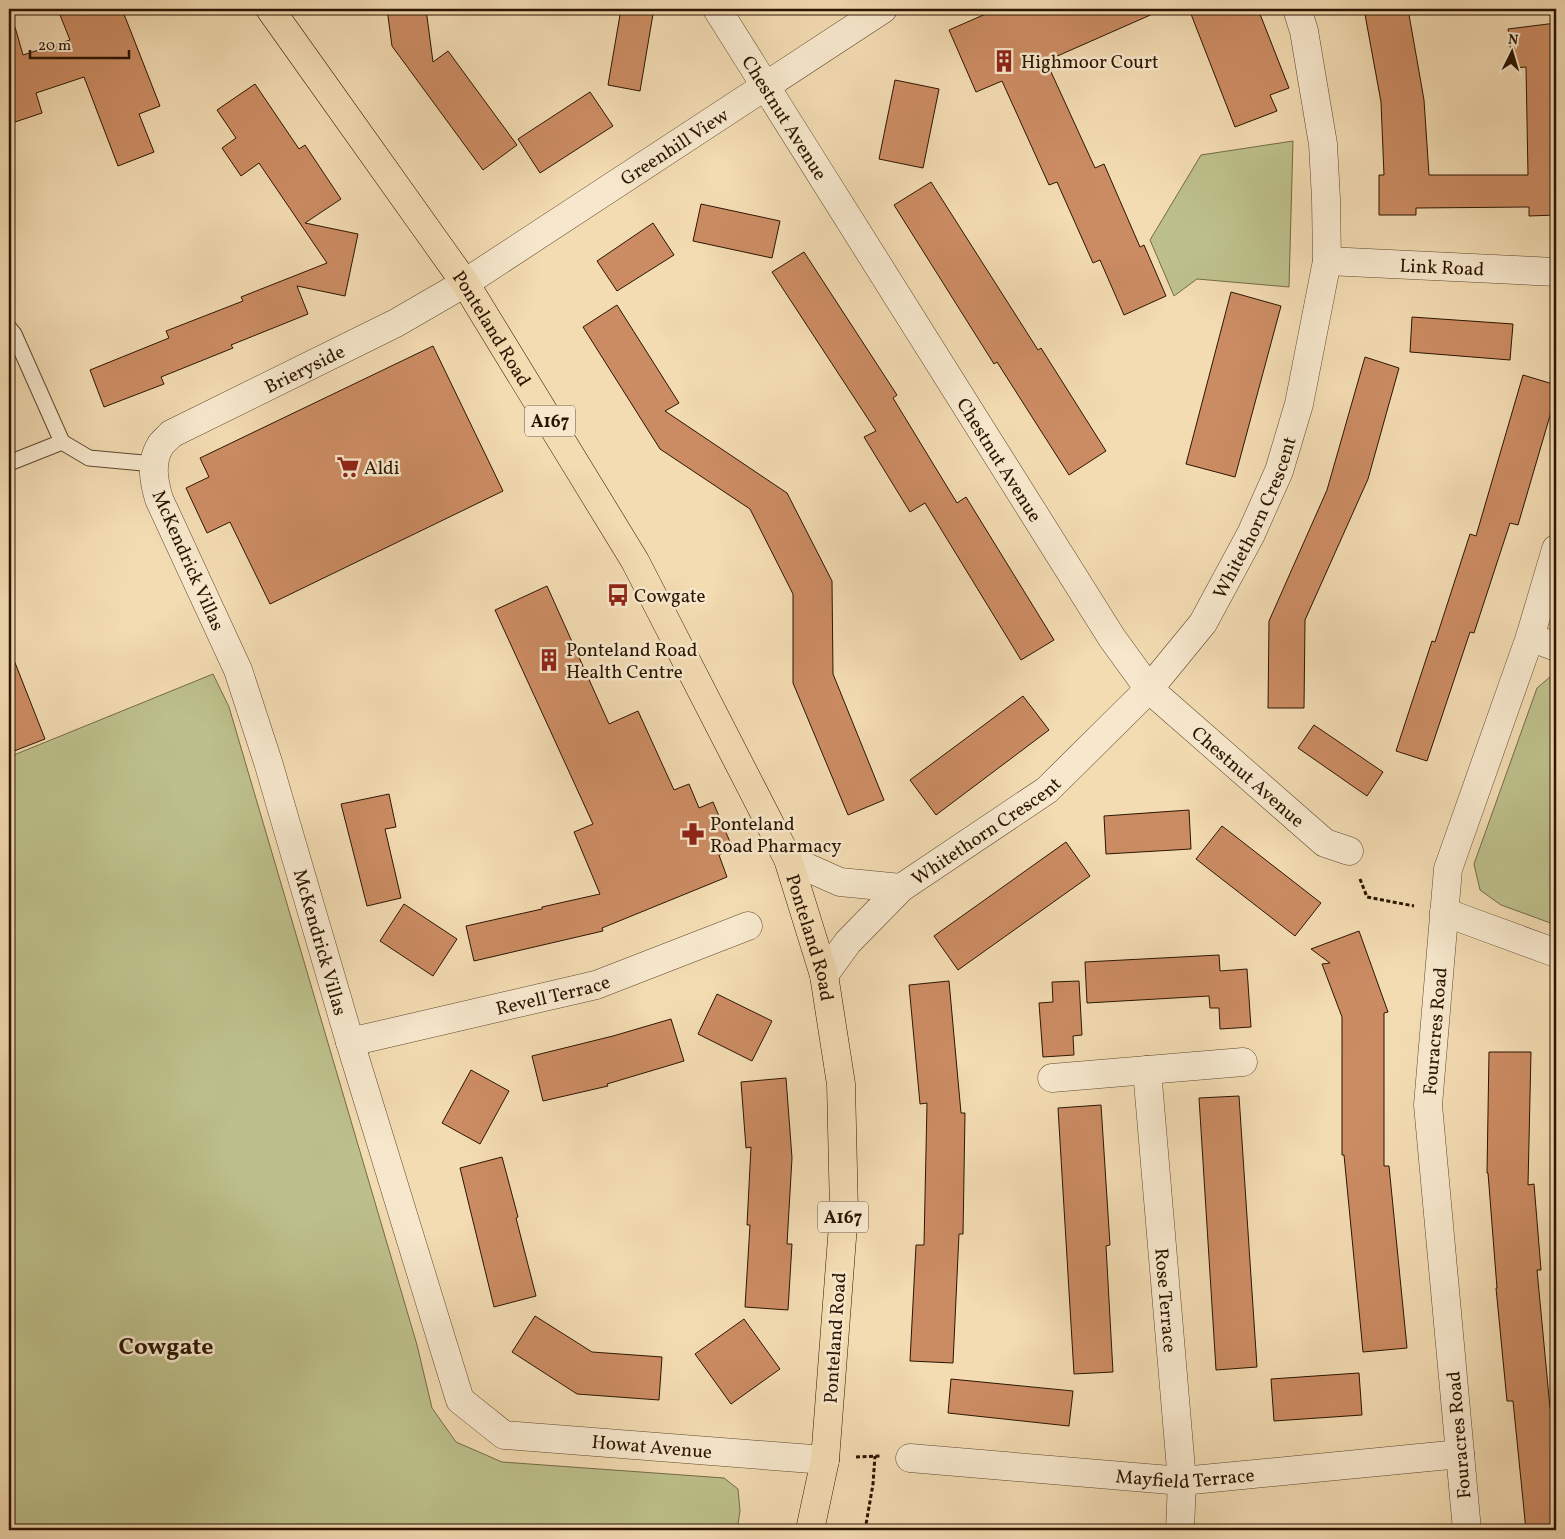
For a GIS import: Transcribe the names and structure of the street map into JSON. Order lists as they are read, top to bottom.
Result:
{
  "streets": {
    "highway": ["Ponteland Road", "A167"],
    "street": [
      "Chestnut Avenue",
      "Greenhill View",
      "Link Road",
      "Brieryside",
      "Whitethorn Crescent",
      "McKendrick Villas",
      "Revell Terrace",
      "Fouracres Road",
      "Rose Terrace",
      "Howat Avenue",
      "Mayfield Terrace"
    ]
  },
  "crossings": [
    ["Chestnut Avenue", "Greenhill View"],
    ["Chestnut Avenue", "Whitethorn Crescent"],
    ["Greenhill View", "Ponteland Road"],
    ["Greenhill View", "Brieryside"],
    ["Link Road", "Whitethorn Crescent"],
    ["Ponteland Road", "Brieryside"],
    ["Ponteland Road", "Whitethorn Crescent"],
    ["Ponteland Road", "Howat Avenue"],
    ["Brieryside", "McKendrick Villas"],
    ["McKendrick Villas", "Revell Terrace"],
    ["McKendrick Villas", "Howat Avenue"],
    ["Fouracres Road", "Mayfield Terrace"],
    ["Rose Terrace", "Mayfield Terrace"]
  ],
  "districts": ["Cowgate"],
  "places": {
    "building": ["Highmoor Court", "Ponteland Road Health Centre"],
    "supermarket": ["Aldi"],
    "bus stop": ["Cowgate"],
    "pharmacy": ["Ponteland Road Pharmacy"]
  },
  "scale_bar": "20 m",
  "north": "top"
}
